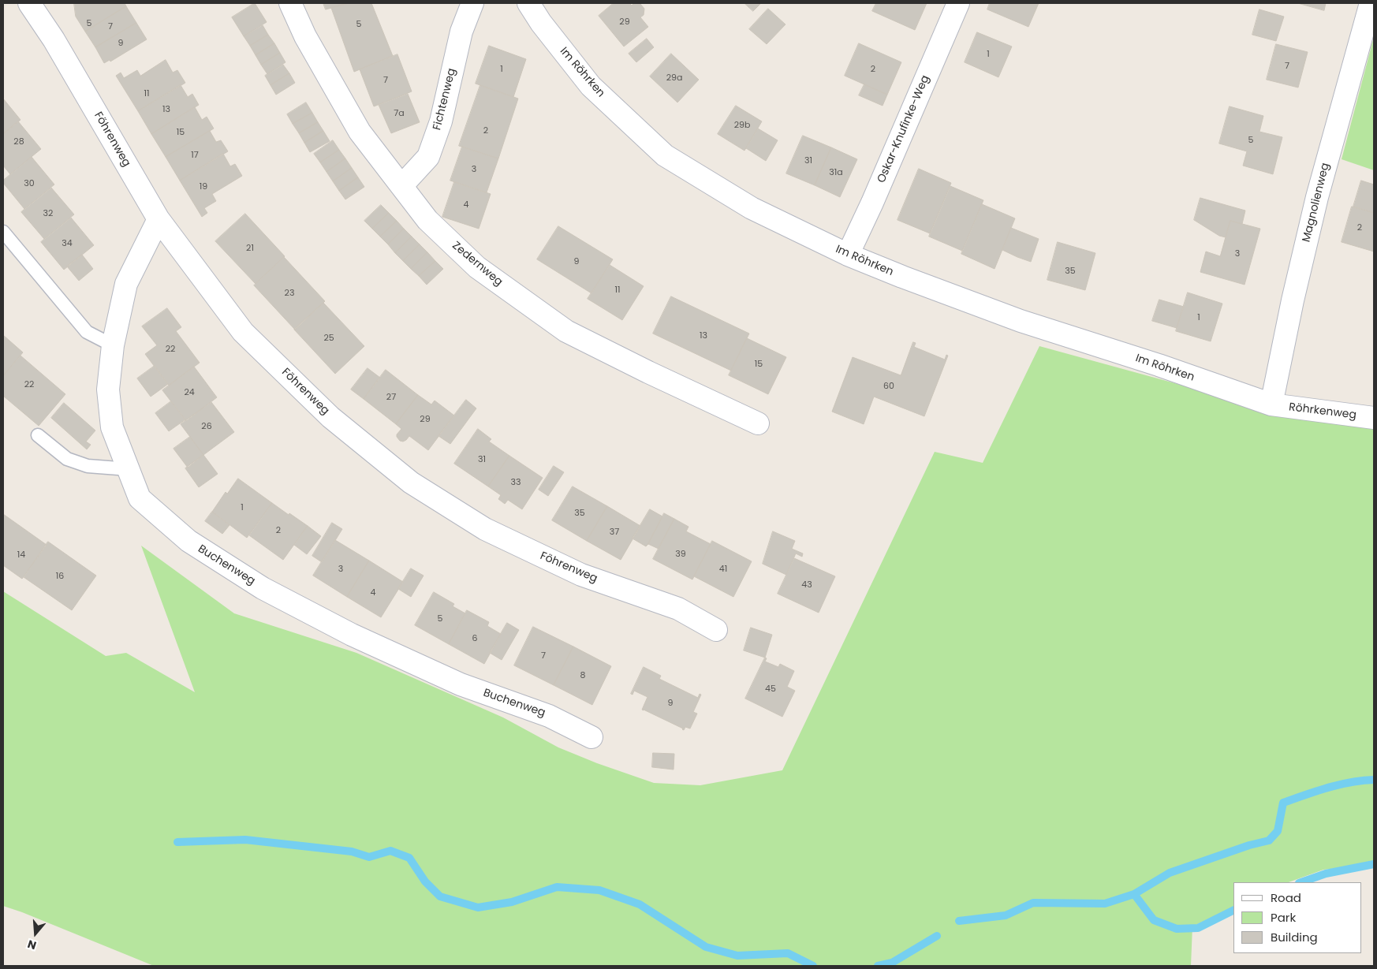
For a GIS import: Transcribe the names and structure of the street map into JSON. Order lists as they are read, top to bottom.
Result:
{
  "streets": {
    "street": [
      "Im Röhrken",
      "Fichtenweg",
      "Oskar-Knufinke-Weg",
      "Föhrenweg",
      "Magnolienweg",
      "Zedernweg",
      "Röhrkenweg",
      "Buchenweg"
    ]
  },
  "crossings": [
    ["Im Röhrken", "Oskar-Knufinke-Weg"],
    ["Im Röhrken", "Magnolienweg"],
    ["Im Röhrken", "Röhrkenweg"],
    ["Fichtenweg", "Zedernweg"],
    ["Föhrenweg", "Buchenweg"],
    ["Magnolienweg", "Röhrkenweg"]
  ],
  "house_numbers": [
    "29",
    "5",
    "5",
    "7",
    "9",
    "1",
    "7",
    "1",
    "2",
    "29a",
    "7",
    "11",
    "13",
    "7a",
    "29b",
    "2",
    "15",
    "5",
    "28",
    "17",
    "31",
    "3",
    "31a",
    "30",
    "19",
    "4",
    "32",
    "2",
    "34",
    "21",
    "3",
    "9",
    "35",
    "11",
    "23",
    "1",
    "13",
    "25",
    "22",
    "15",
    "22",
    "60",
    "24",
    "27",
    "29",
    "26",
    "31",
    "33",
    "1",
    "35",
    "2",
    "37",
    "39",
    "14",
    "3",
    "41",
    "16",
    "43",
    "4",
    "5",
    "6",
    "7",
    "8",
    "45",
    "9"
  ],
  "legend": ["Road", "Park", "Building"],
  "north": "bottom"
}
